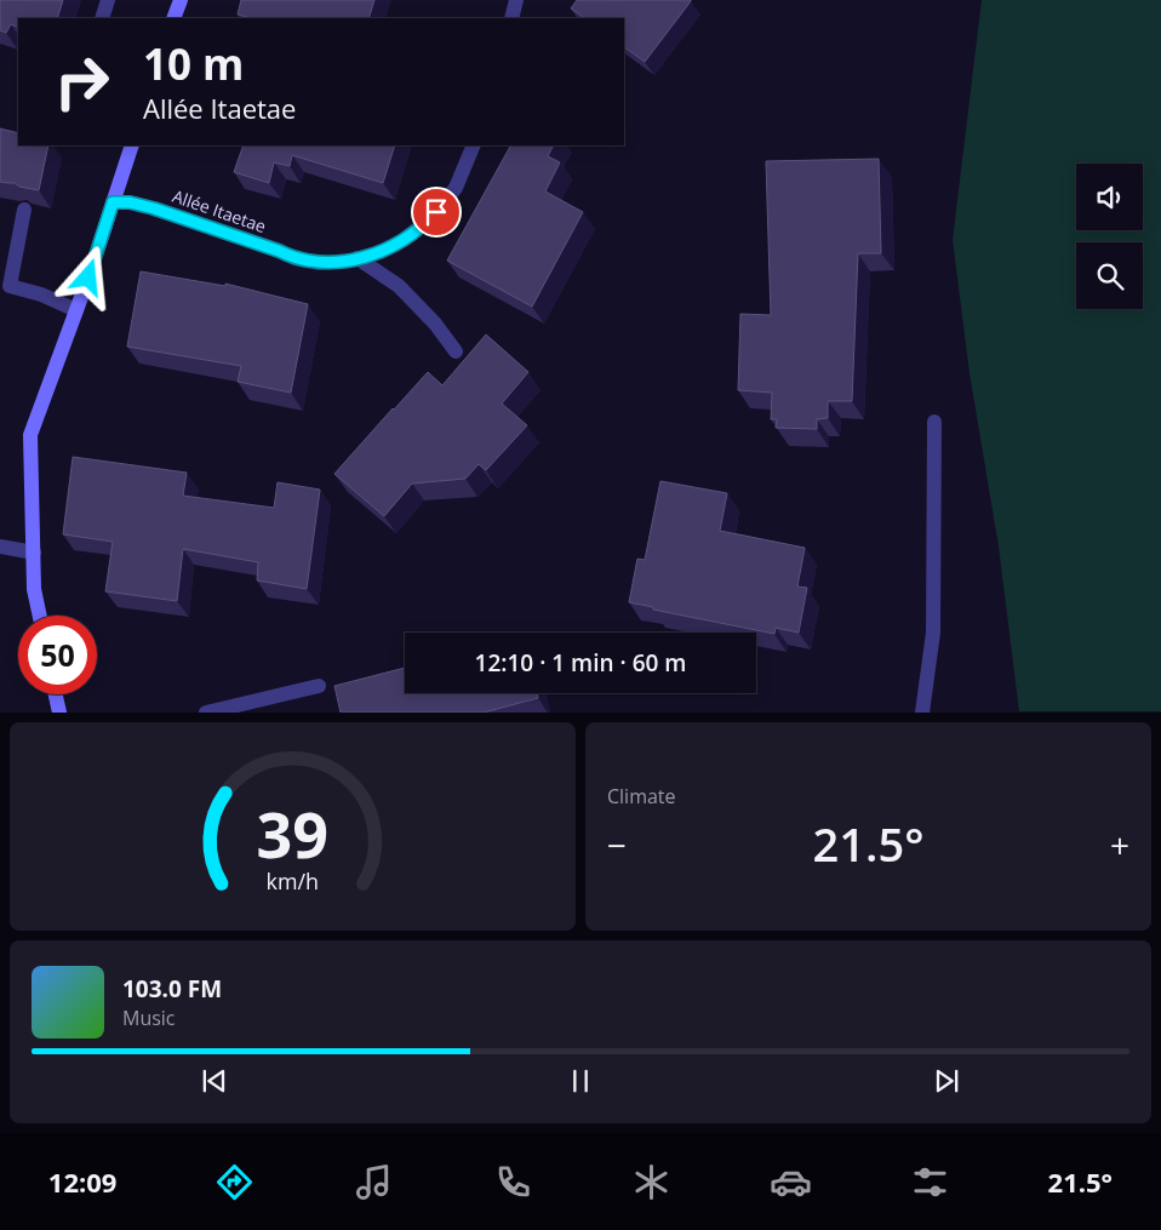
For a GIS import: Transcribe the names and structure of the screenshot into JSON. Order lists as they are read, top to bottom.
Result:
{
  "streets": {
    "street": ["Allée Itaetae"]
  },
  "page": {
    "turn": ["10 m", "Allée Itaetae"],
    "limit": "50",
    "trip": "12:10 · 1 min · 60 m",
    "tile": "Climate",
    "heat": ["−", "21.5°", "+"],
    "song": ["103.0 FM", "Music"],
    "tabs": ["12:09", "21.5°"],
    "gauge": ["39", "km/h"]
  }
}
